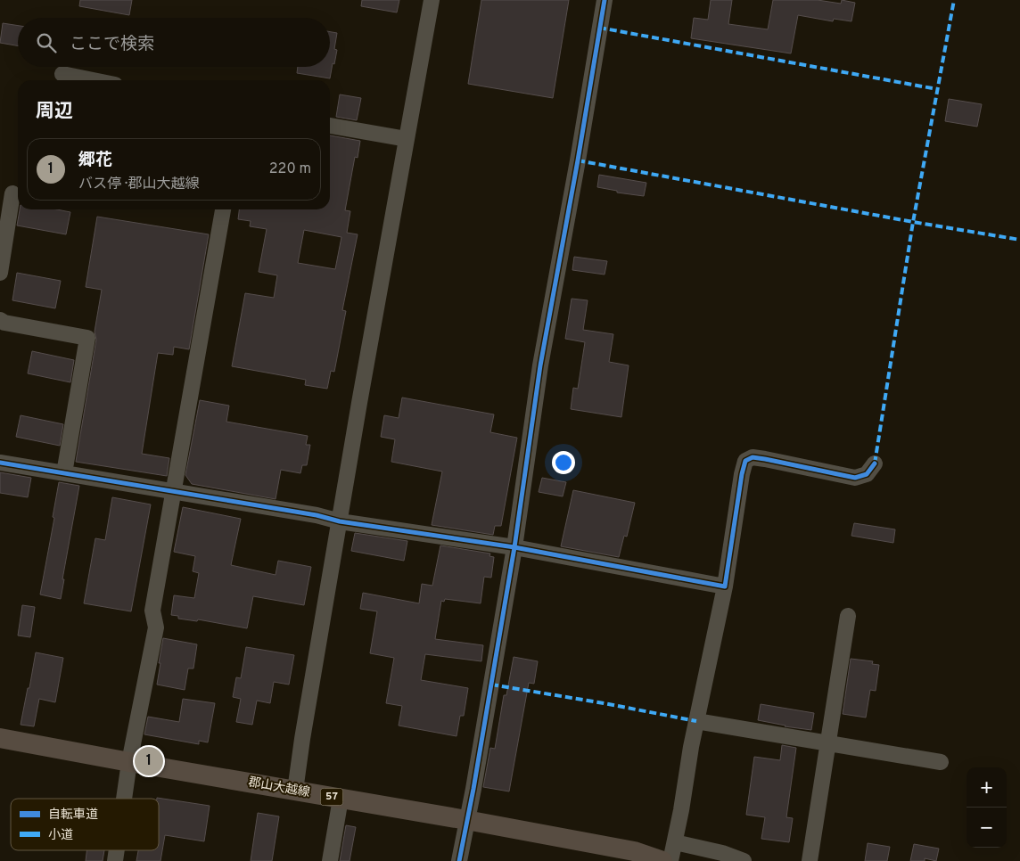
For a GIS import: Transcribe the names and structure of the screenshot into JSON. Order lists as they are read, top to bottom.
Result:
{
  "streets": {
    "main road": ["郡山大越線", "57"]
  },
  "legend": ["自転車道", "小道"],
  "page": {
    "search": "ここで検索",
    "heading": "周辺",
    "list": [
      {
        "mark": "1",
        "name": "郷花",
        "note": "バス停 · 郡山大越線",
        "value": "220 m"
      }
    ],
    "pins": "1",
    "map_buttons": ["+", "−"]
  }
}
